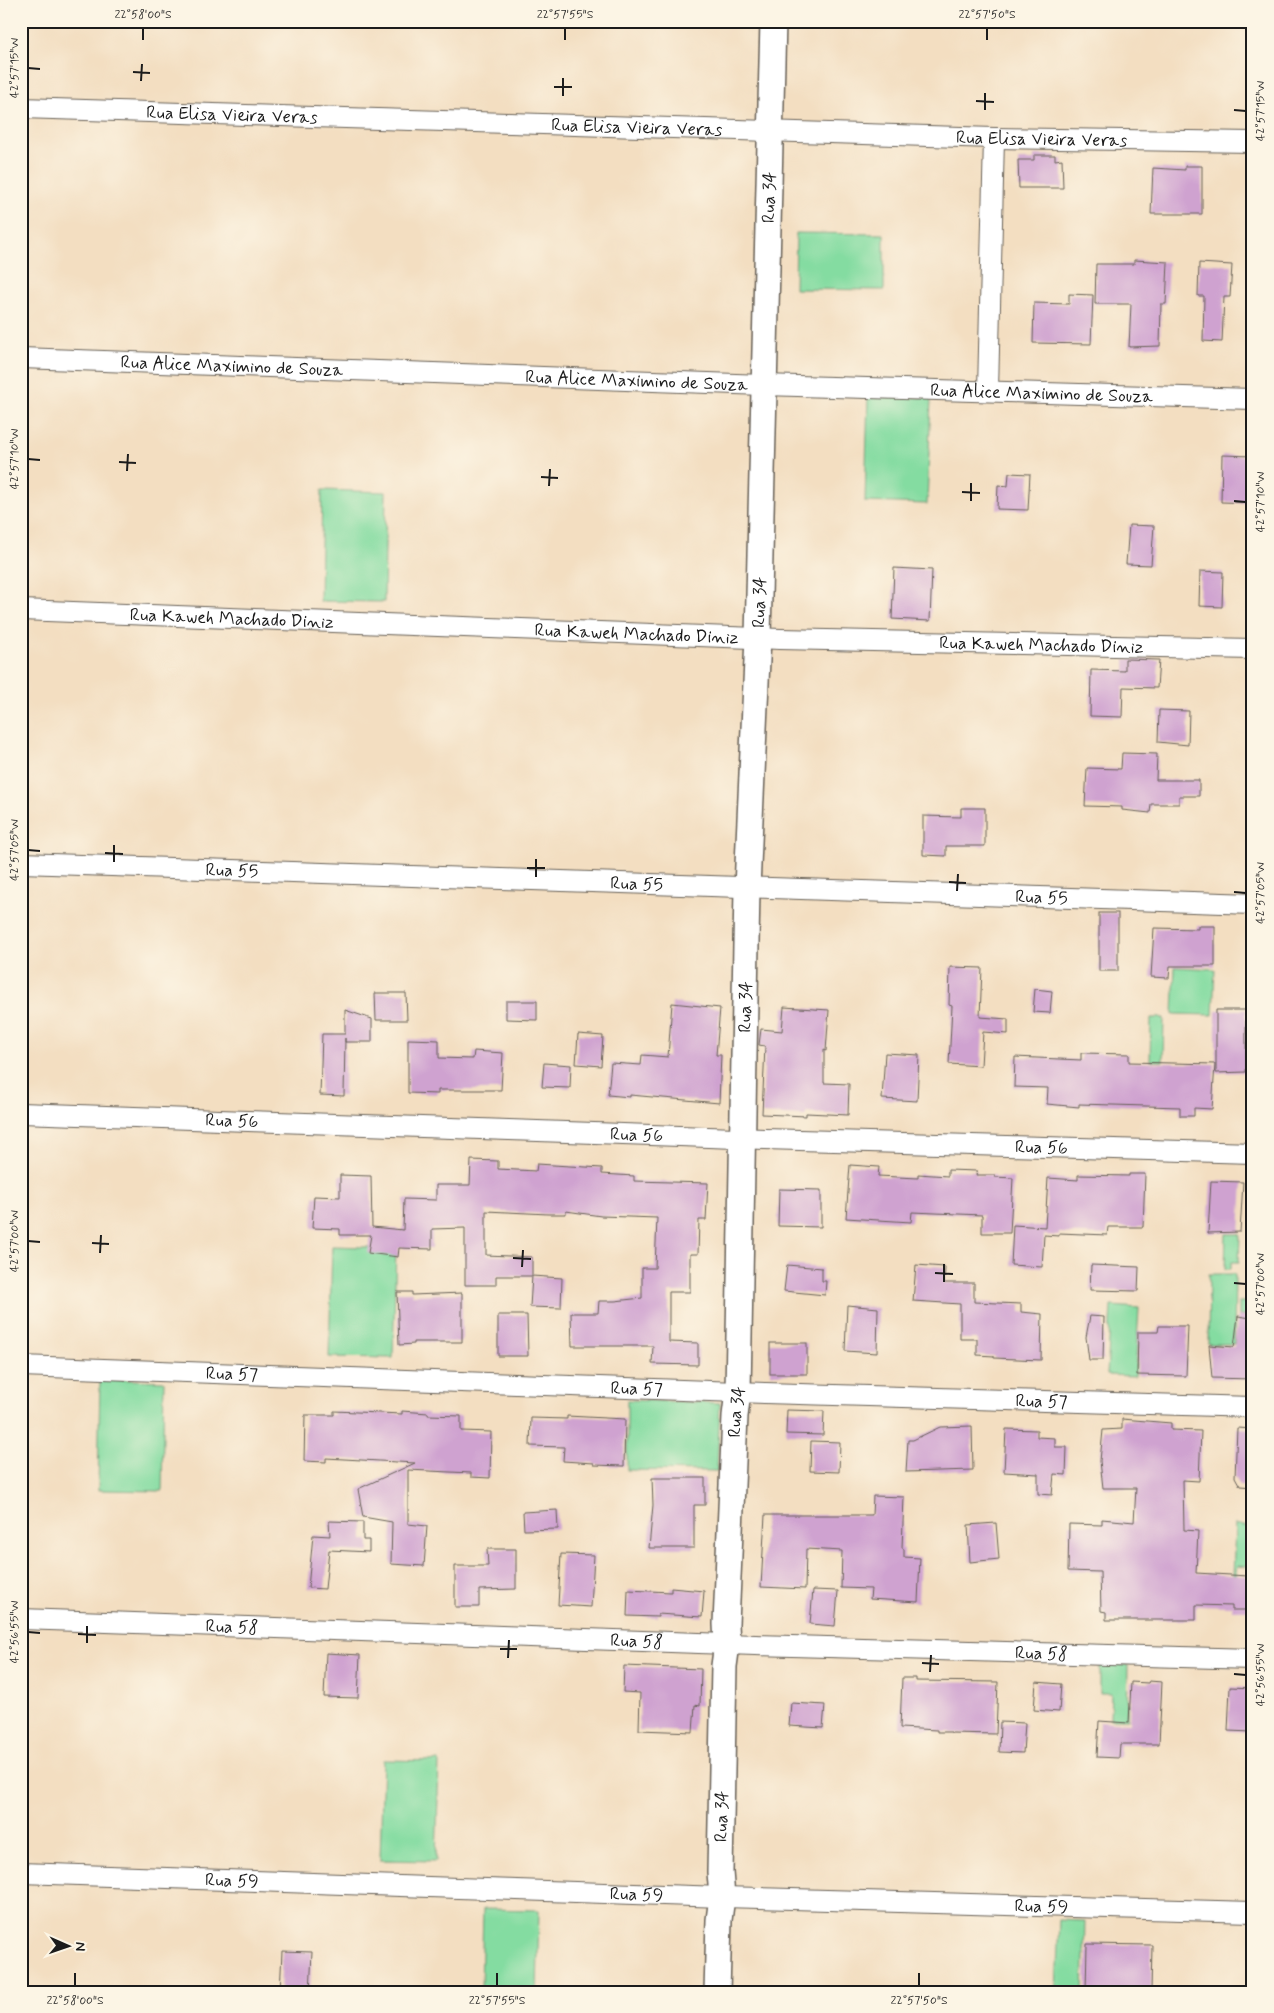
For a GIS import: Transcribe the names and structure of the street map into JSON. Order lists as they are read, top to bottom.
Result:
{
  "streets": {
    "street": [
      "Rua Elisa Vieira Veras",
      "Rua 34",
      "Rua Alice Maximino de Souza",
      "Rua Kaweh Machado Diniz",
      "Rua 55",
      "Rua 56",
      "Rua 57",
      "Rua 58",
      "Rua 59"
    ]
  },
  "crossings": [
    ["Rua Elisa Vieira Veras", "Rua 34"],
    ["Rua 34", "Rua Alice Maximino de Souza"],
    ["Rua 34", "Rua Kaweh Machado Diniz"],
    ["Rua 34", "Rua 55"],
    ["Rua 34", "Rua 56"],
    ["Rua 34", "Rua 57"],
    ["Rua 34", "Rua 58"],
    ["Rua 34", "Rua 59"]
  ],
  "north": "right",
  "coordinates": [
    "22°58'00\"S",
    "22°57'55\"S",
    "22°57'50\"S",
    "42°57'15\"W",
    "42°57'10\"W",
    "42°57'05\"W",
    "42°57'00\"W",
    "42°56'55\"W"
  ]
}
